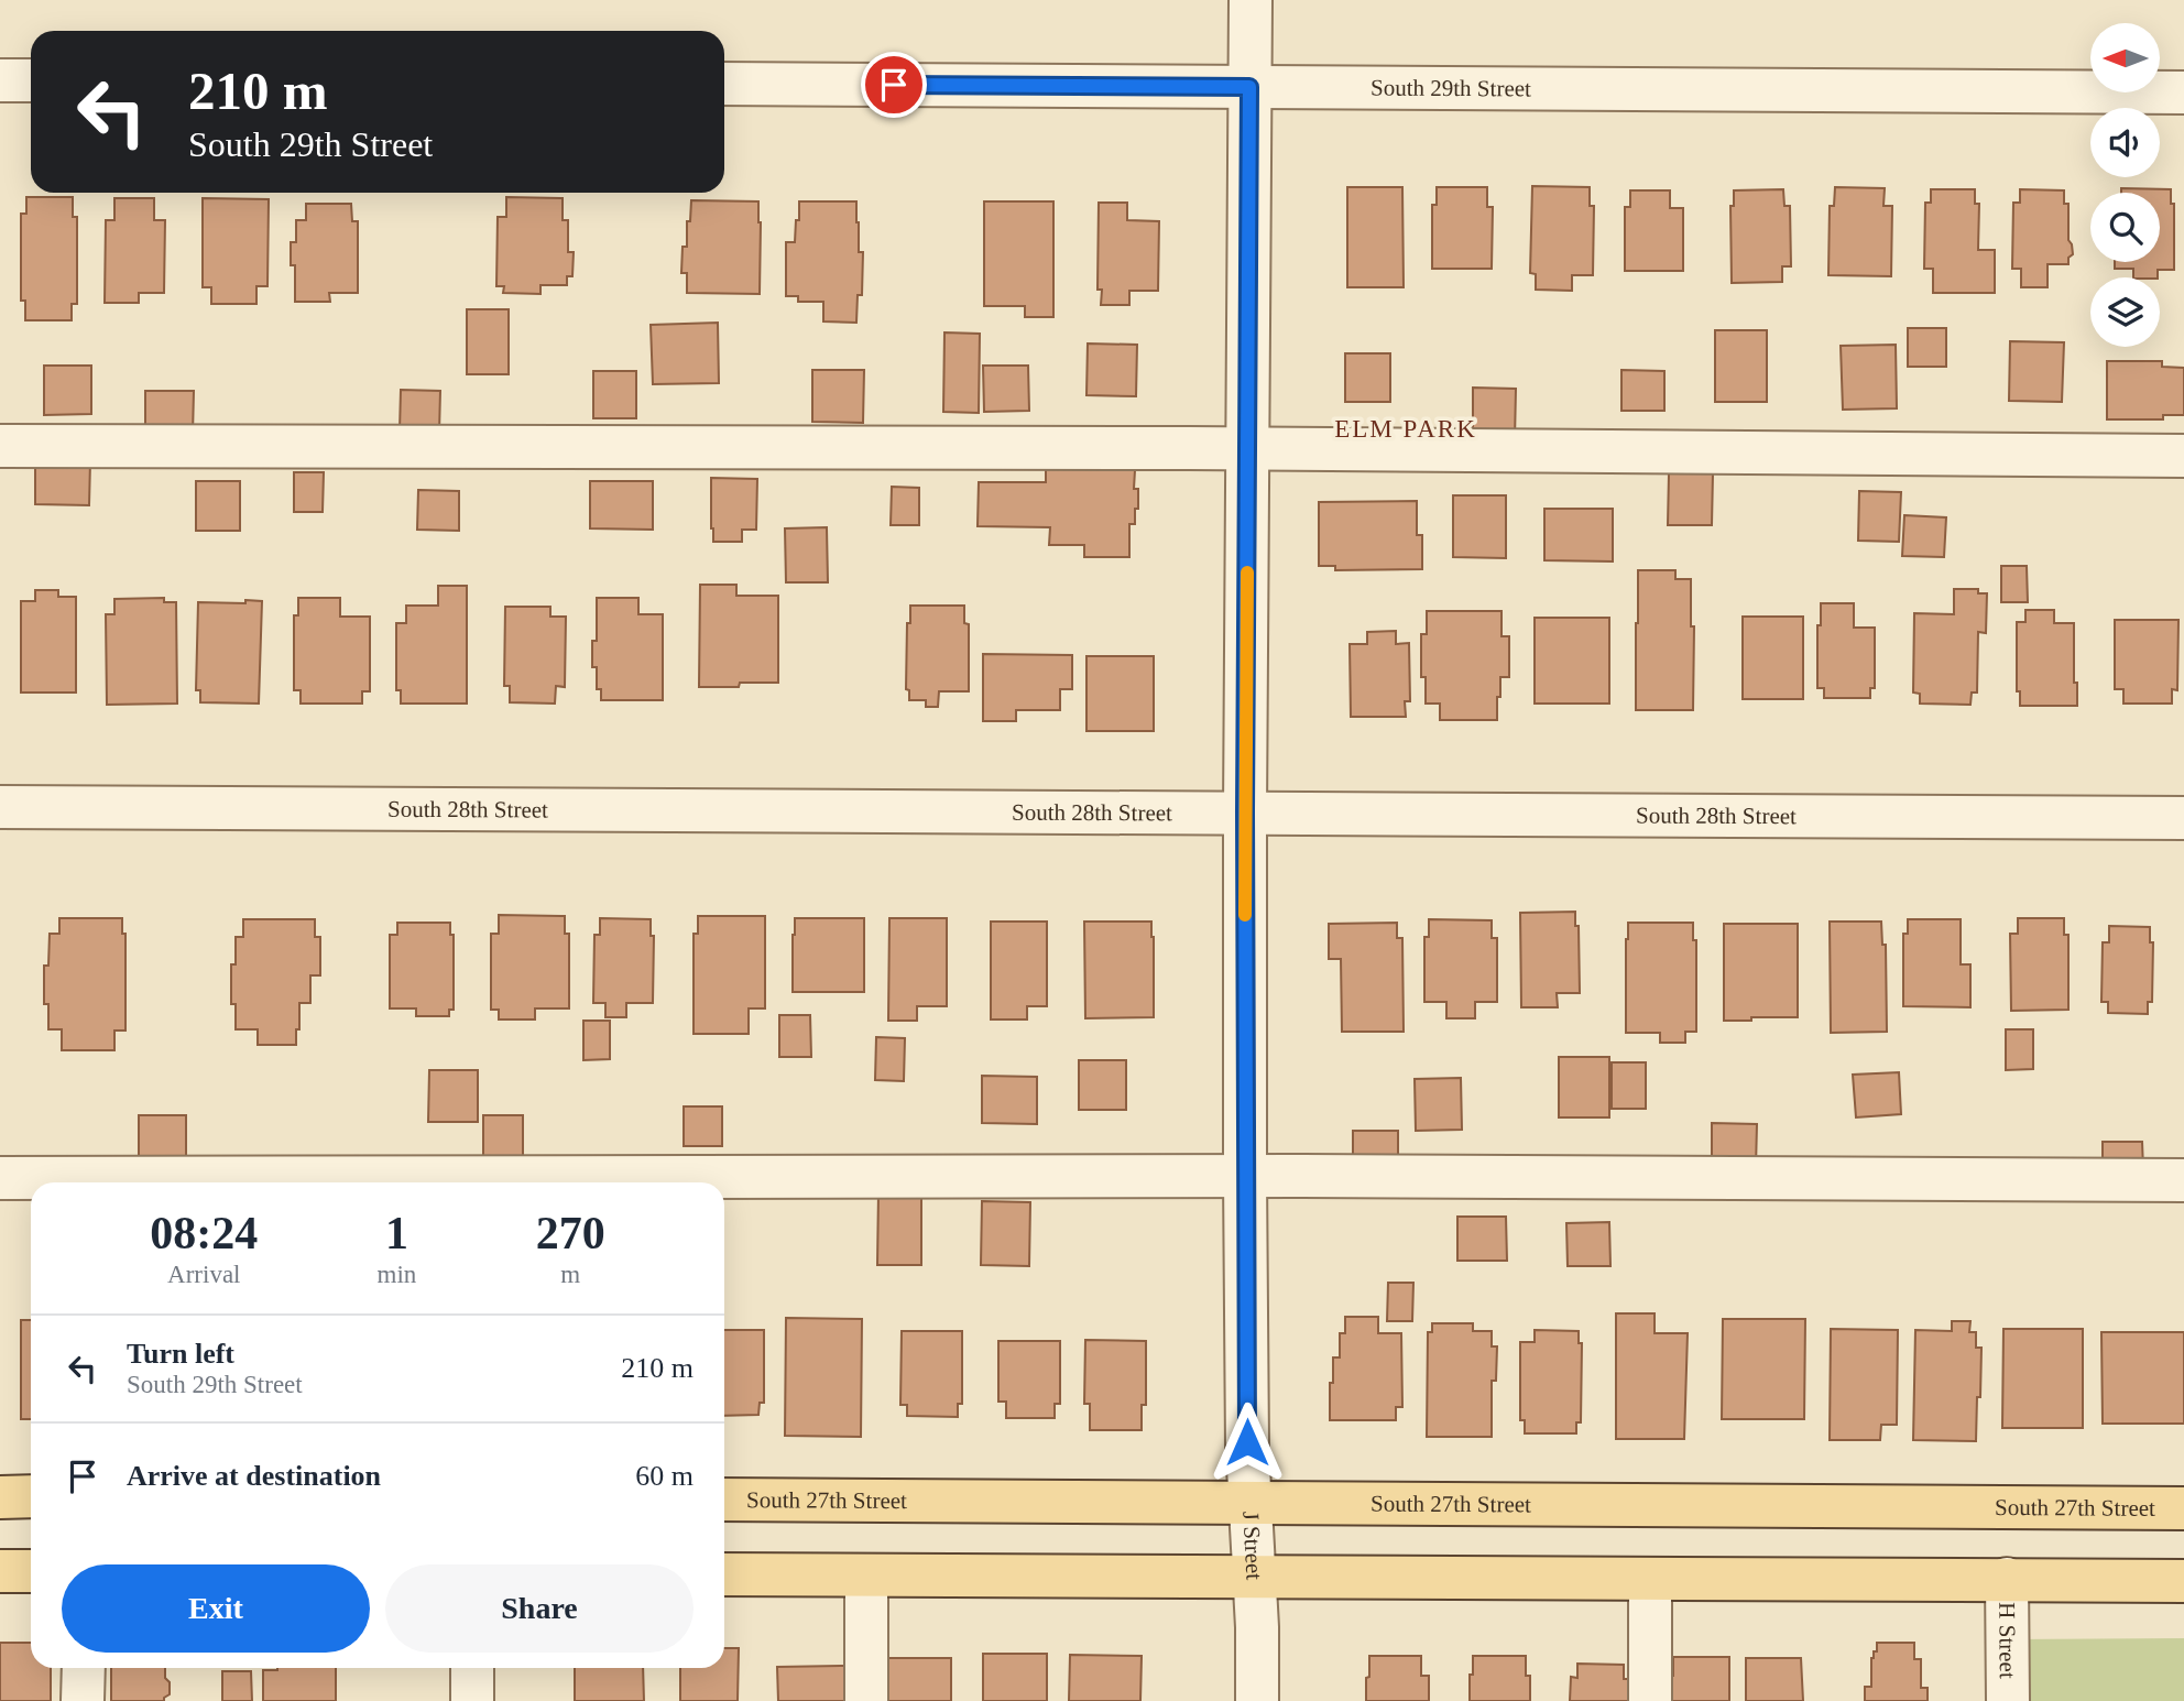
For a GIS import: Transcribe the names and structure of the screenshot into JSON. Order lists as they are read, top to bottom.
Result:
{
  "streets": {
    "main road": ["South 27th Street"],
    "street": [
      "South 29th Street",
      "South 28th Street",
      "J Street",
      "H Street"
    ]
  },
  "crossings": [
    ["South 29th Street", "J Street"],
    ["South 28th Street", "J Street"],
    ["South 27th Street", "J Street"]
  ],
  "districts": ["ELM PARK"],
  "north": "left",
  "page": {
    "turn": ["210 m", "South 29th Street"],
    "eta": [
      "08:24",
      "Arrival",
      "1",
      "min",
      "270",
      "m"
    ],
    "list": [
      {
        "name": "Turn left",
        "note": "South 29th Street",
        "value": "210 m"
      },
      {
        "name": "Arrive at destination",
        "value": "60 m"
      }
    ],
    "buttons": ["Exit", "Share"]
  }
}
